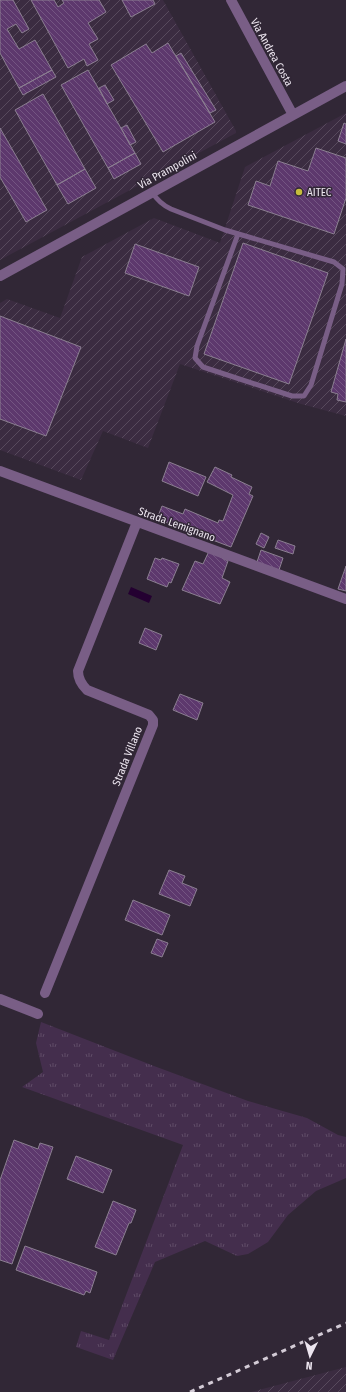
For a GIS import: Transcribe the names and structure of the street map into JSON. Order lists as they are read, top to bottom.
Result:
{
  "streets": {
    "street": [
      "Via Andrea Costa",
      "Via Prampolini",
      "Strada Lemignano",
      "Strada Villano"
    ]
  },
  "crossings": [
    ["Via Andrea Costa", "Via Prampolini"],
    ["Strada Lemignano", "Strada Villano"]
  ],
  "places": ["AITEC"],
  "north": "bottom"
}
